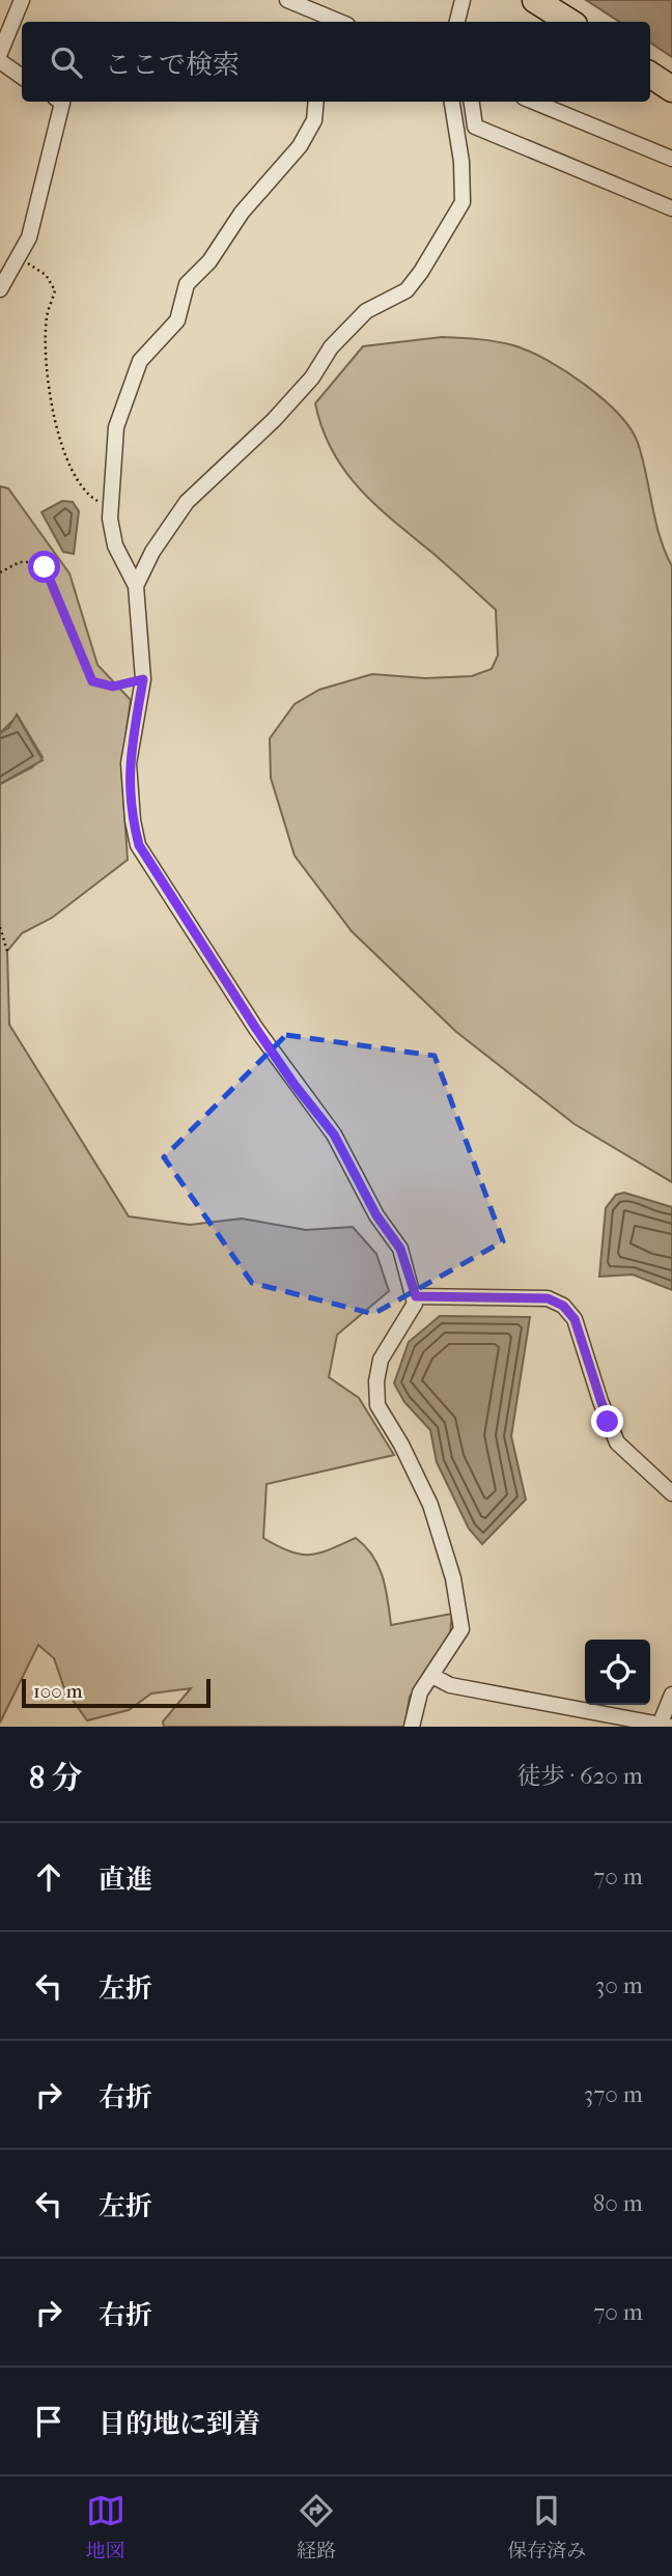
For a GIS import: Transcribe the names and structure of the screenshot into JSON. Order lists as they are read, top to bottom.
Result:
{
  "scale_bar": "100 m",
  "page": {
    "search": "ここで検索",
    "scale": "100 m",
    "heading": ["8 分", "徒歩 · 620 m"],
    "list": [
      ["直進", "70 m"],
      ["左折", "30 m"],
      ["右折", "370 m"],
      ["左折", "80 m"],
      ["右折", "70 m"],
      "目的地に到着"
    ],
    "nav": ["地図", "経路", "保存済み"]
  }
}
